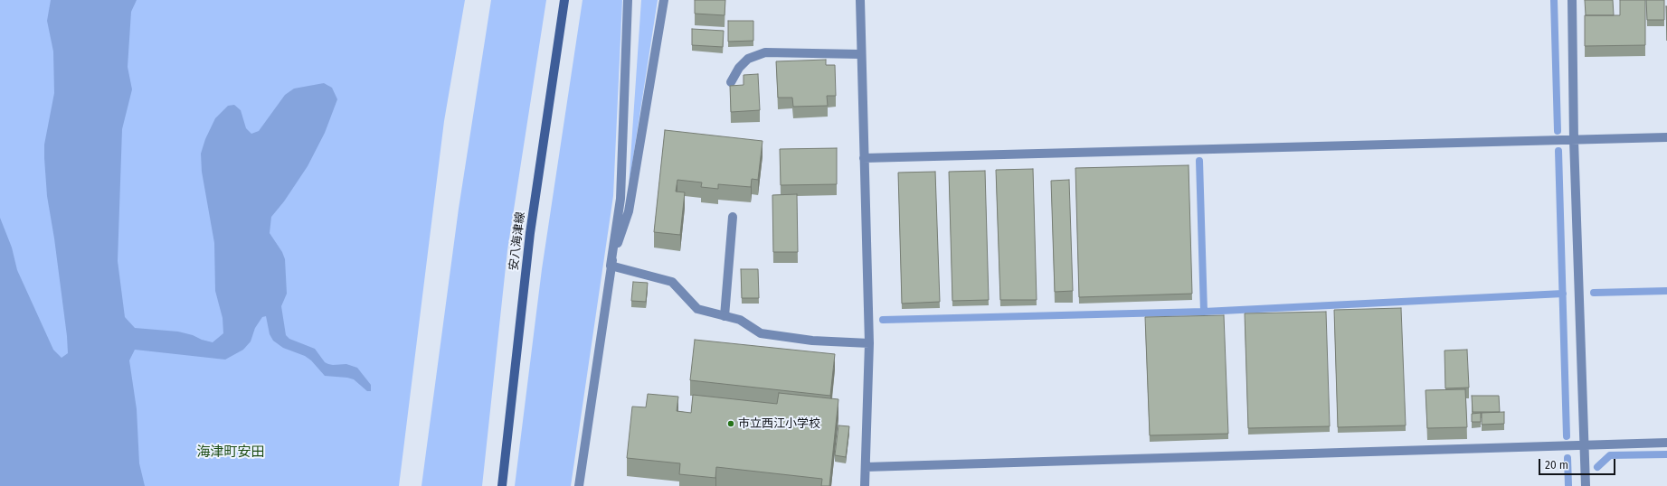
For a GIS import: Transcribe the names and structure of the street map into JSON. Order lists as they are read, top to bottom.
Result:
{
  "streets": {
    "main road": ["安八海津線"]
  },
  "districts": ["海津町安田"],
  "places": ["市立西江小学校"],
  "scale_bar": "20 m"
}
